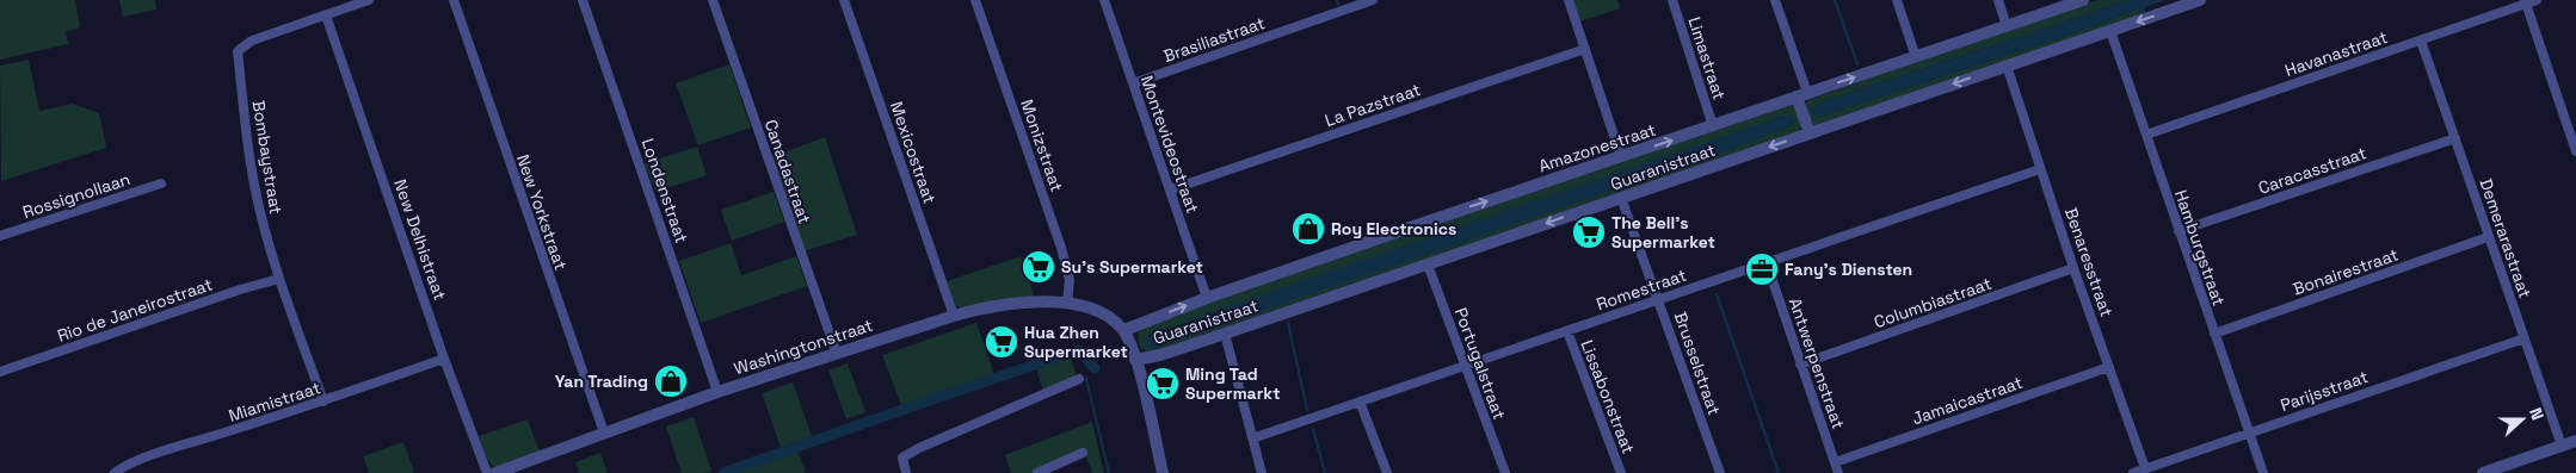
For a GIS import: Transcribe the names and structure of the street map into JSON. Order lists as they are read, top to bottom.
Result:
{
  "streets": {
    "street": [
      "Brasiliastraat",
      "Havanastraat",
      "Limastraat",
      "La Pazstraat",
      "Montevideostraat",
      "Monizstraat",
      "Amazonestraat",
      "Mexicostraat",
      "Bombaystraat",
      "Guaranistraat",
      "Caracasstraat",
      "Canadastraat",
      "Londenstraat",
      "Rossignollaan",
      "New Yorkstraat",
      "Demerarastraat",
      "New Delhistraat",
      "Hamburgstraat",
      "Benaresstraat",
      "Bonairestraat",
      "Romestraat",
      "Columbiastraat",
      "Rio de Janeirostraat",
      "Washingtonstraat",
      "Portugalstraat",
      "Brusselstraat",
      "Antwerpenstraat",
      "Parijsstraat",
      "Lissabonstraat",
      "Jamaicastraat",
      "Miamistraat"
    ]
  },
  "crossings": [
    ["Brasiliastraat", "Montevideostraat"],
    ["Havanastraat", "Demerarastraat"],
    ["Havanastraat", "Hamburgstraat"],
    ["Limastraat", "Amazonestraat"],
    ["La Pazstraat", "Montevideostraat"],
    ["Montevideostraat", "Amazonestraat"],
    ["Monizstraat", "Washingtonstraat"],
    ["Amazonestraat", "Washingtonstraat"],
    ["Mexicostraat", "Washingtonstraat"],
    ["Bombaystraat", "New Delhistraat"],
    ["Bombaystraat", "Rio de Janeirostraat"],
    ["Bombaystraat", "Miamistraat"],
    ["Guaranistraat", "Hamburgstraat"],
    ["Guaranistraat", "Benaresstraat"],
    ["Guaranistraat", "Portugalstraat"],
    ["Guaranistraat", "Brusselstraat"],
    ["Caracasstraat", "Demerarastraat"],
    ["Caracasstraat", "Hamburgstraat"],
    ["Canadastraat", "Washingtonstraat"],
    ["Londenstraat", "Washingtonstraat"],
    ["New Yorkstraat", "Washingtonstraat"],
    ["Demerarastraat", "Bonairestraat"],
    ["Demerarastraat", "Parijsstraat"],
    ["New Delhistraat", "Miamistraat"],
    ["Hamburgstraat", "Bonairestraat"],
    ["Hamburgstraat", "Parijsstraat"],
    ["Benaresstraat", "Romestraat"],
    ["Benaresstraat", "Columbiastraat"],
    ["Benaresstraat", "Parijsstraat"],
    ["Benaresstraat", "Jamaicastraat"],
    ["Romestraat", "Portugalstraat"],
    ["Romestraat", "Brusselstraat"],
    ["Romestraat", "Antwerpenstraat"],
    ["Romestraat", "Lissabonstraat"],
    ["Columbiastraat", "Antwerpenstraat"],
    ["Antwerpenstraat", "Jamaicastraat"]
  ],
  "one_way": ["Amazonestraat", "Guaranistraat"],
  "places": {
    "shop": ["Roy Electronics", "Yan Trading"],
    "supermarket": [
      "The Bell's Supermarket",
      "Su's Supermarket",
      "Hua Zhen Supermarket",
      "Ming Tad Supermarkt"
    ],
    "office": ["Fany's Diensten"]
  },
  "north": "right"
}
